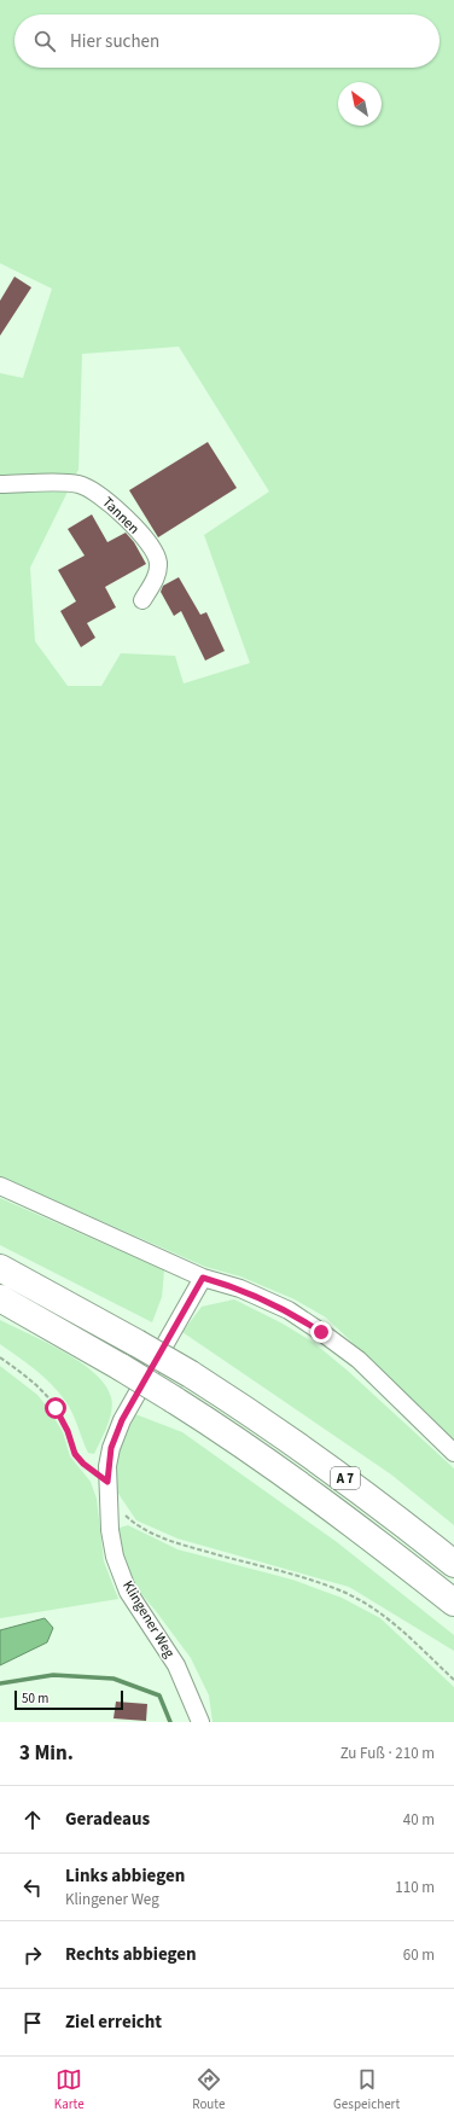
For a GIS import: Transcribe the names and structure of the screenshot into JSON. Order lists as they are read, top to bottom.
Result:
{
  "streets": {
    "highway": ["A 7"],
    "street": ["Tannen", "Klingener Weg"]
  },
  "scale_bar": "50 m",
  "north": "top left",
  "page": {
    "search": "Hier suchen",
    "scale": "50 m",
    "heading": ["3 Min.", "Zu Fuß · 210 m"],
    "list": [
      ["Geradeaus", "40 m"],
      ["Links abbiegen", "Klingener Weg", "110 m"],
      ["Rechts abbiegen", "60 m"],
      "Ziel erreicht"
    ],
    "nav": ["Karte", "Route", "Gespeichert"]
  }
}
